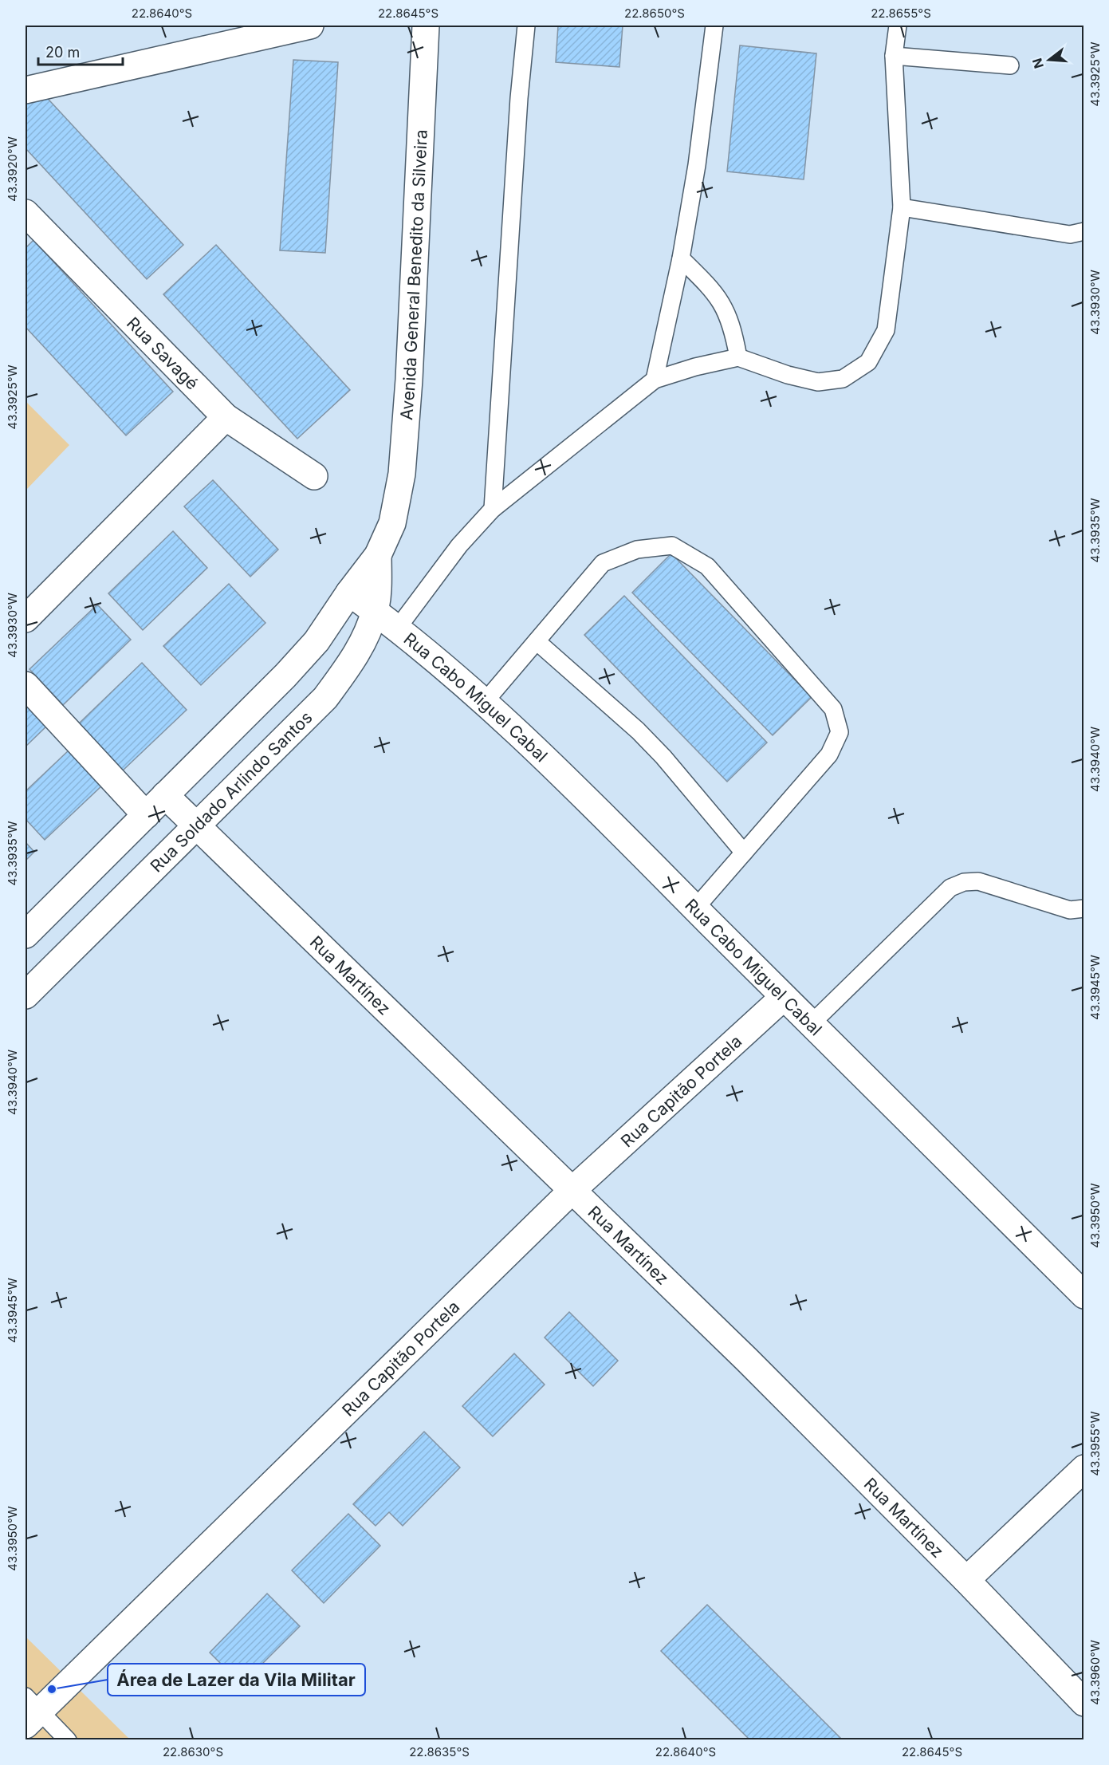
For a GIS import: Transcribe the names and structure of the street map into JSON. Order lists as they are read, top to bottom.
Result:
{
  "streets": {
    "street": [
      "Avenida General Benedito da Silveira",
      "Rua Savagé",
      "Rua Cabo Miguel Cabal",
      "Rua Soldado Arlindo Santos",
      "Rua Martínez",
      "Rua Capitão Portela"
    ]
  },
  "crossings": [
    ["Avenida General Benedito da Silveira", "Rua Soldado Arlindo Santos"],
    ["Rua Cabo Miguel Cabal", "Rua Soldado Arlindo Santos"],
    ["Rua Cabo Miguel Cabal", "Rua Capitão Portela"],
    ["Rua Soldado Arlindo Santos", "Rua Martínez"],
    ["Rua Martínez", "Rua Capitão Portela"]
  ],
  "places": ["Área de Lazer da Vila Militar"],
  "scale_bar": "20 m",
  "north": "left",
  "coordinates": [
    "22.8640°S",
    "22.8645°S",
    "22.8650°S",
    "22.8655°S",
    "43.3925°W",
    "43.3920°W",
    "43.3930°W",
    "43.3935°W",
    "43.3940°W",
    "43.3945°W",
    "43.3950°W",
    "43.3955°W",
    "43.3960°W",
    "22.8630°S",
    "22.8635°S"
  ]
}
